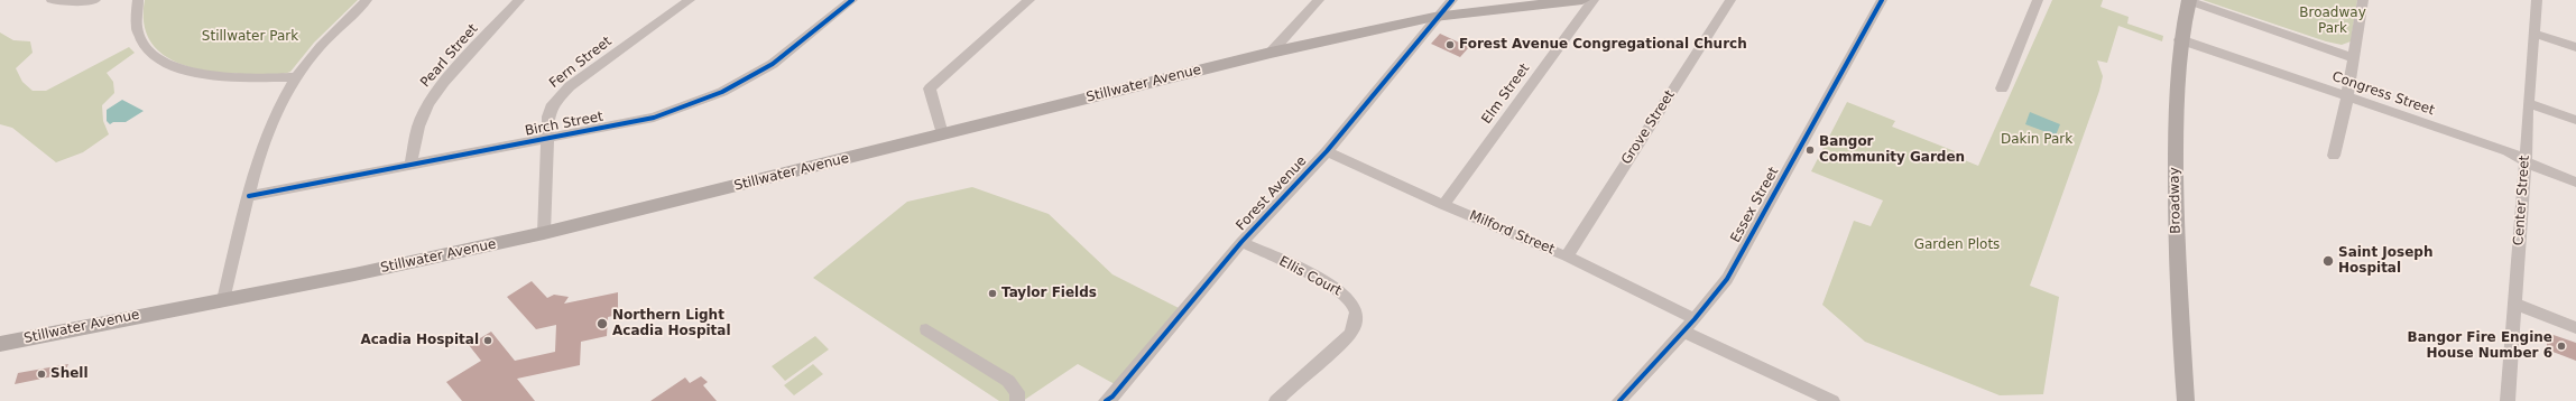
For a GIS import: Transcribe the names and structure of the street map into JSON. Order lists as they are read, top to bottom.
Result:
{
  "streets": {
    "main road": ["Stillwater Avenue", "Broadway"],
    "street": [
      "Pearl Street",
      "Fern Street",
      "Elm Street",
      "Congress Street",
      "Birch Street",
      "Grove Street",
      "Forest Avenue",
      "Center Street",
      "Essex Street",
      "Milford Street",
      "Ellis Court"
    ]
  },
  "crossings": [
    ["Pearl Street", "Birch Street"],
    ["Fern Street", "Stillwater Avenue"],
    ["Fern Street", "Birch Street"],
    ["Stillwater Avenue", "Forest Avenue"],
    ["Elm Street", "Milford Street"],
    ["Congress Street", "Broadway"],
    ["Congress Street", "Center Street"],
    ["Grove Street", "Milford Street"],
    ["Forest Avenue", "Milford Street"],
    ["Forest Avenue", "Ellis Court"],
    ["Essex Street", "Milford Street"]
  ],
  "parks": [
    "Broadway Park",
    "Stillwater Park",
    "Dakin Park",
    "Garden Plots"
  ],
  "places": [
    "Forest Avenue Congregational Church",
    "Bangor Community Garden",
    "Saint Joseph Hospital",
    "Taylor Fields",
    "Northern Light Acadia Hospital",
    "Acadia Hospital",
    "Bangor Fire Engine House Number 6",
    "Shell"
  ]
}
